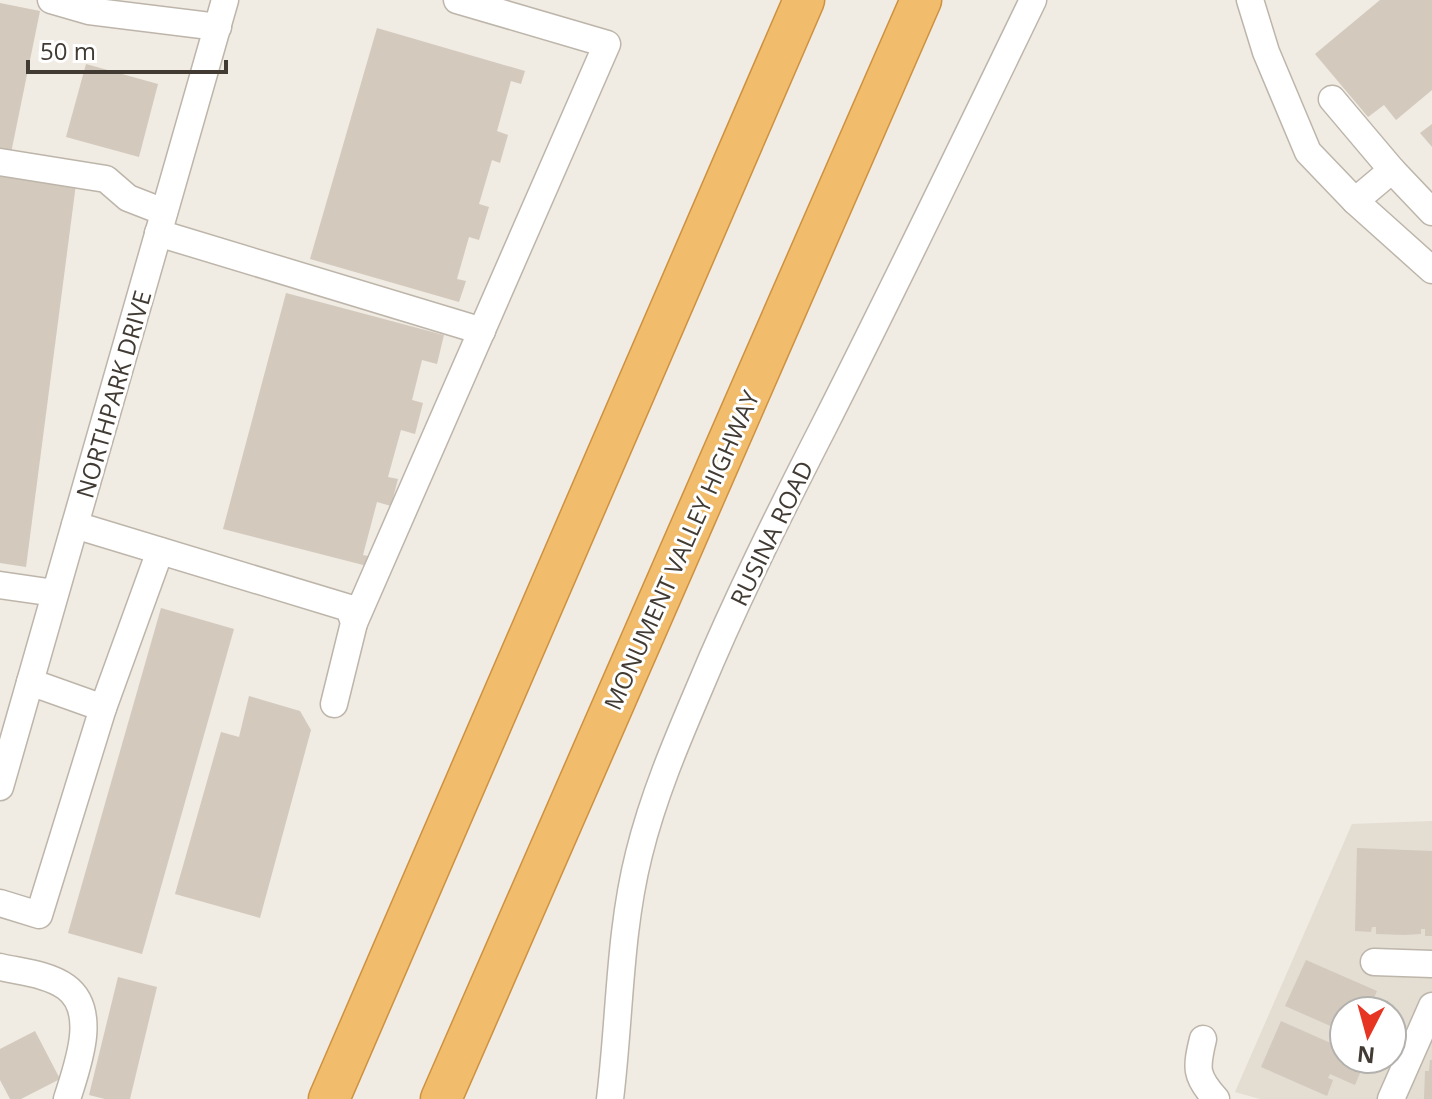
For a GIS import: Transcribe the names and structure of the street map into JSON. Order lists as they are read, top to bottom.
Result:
{
  "streets": {
    "highway": ["MONUMENT VALLEY HIGHWAY"],
    "street": ["NORTHPARK DRIVE", "RUSINA ROAD"]
  },
  "scale_bar": "50 m",
  "north": "bottom"
}
